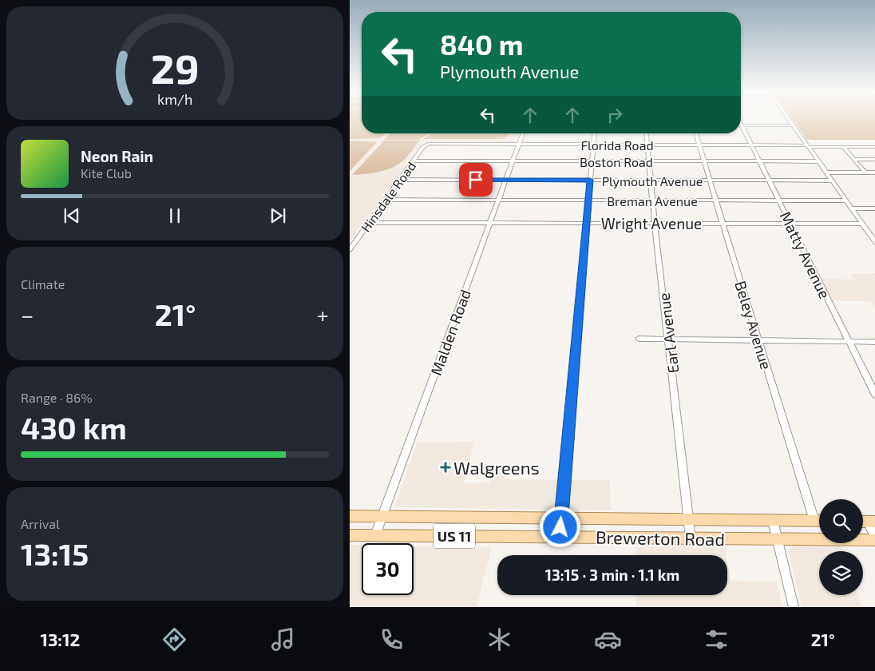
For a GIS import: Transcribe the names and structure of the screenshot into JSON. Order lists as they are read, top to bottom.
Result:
{
  "streets": {
    "main road": ["US 11", "Brewerton Road"],
    "street": [
      "Florida Road",
      "Boston Road",
      "Plymouth Avenue",
      "Hinsdale Road",
      "Breman Avenue",
      "Wright Avenue",
      "Matty Avenue",
      "Beley Avenue",
      "Malden Road",
      "Earl Avenue"
    ]
  },
  "crossings": [
    ["Florida Road", "Hinsdale Road"],
    ["Florida Road", "Matty Avenue"],
    ["Florida Road", "Beley Avenue"],
    ["Florida Road", "Malden Road"],
    ["Florida Road", "Earl Avenue"],
    ["Boston Road", "Hinsdale Road"],
    ["Boston Road", "Matty Avenue"],
    ["Boston Road", "Beley Avenue"],
    ["Boston Road", "Malden Road"],
    ["Boston Road", "Earl Avenue"],
    ["Plymouth Avenue", "Hinsdale Road"],
    ["Plymouth Avenue", "Matty Avenue"],
    ["Plymouth Avenue", "Beley Avenue"],
    ["Plymouth Avenue", "Malden Road"],
    ["Plymouth Avenue", "Earl Avenue"],
    ["Hinsdale Road", "Breman Avenue"],
    ["Hinsdale Road", "Wright Avenue"],
    ["Breman Avenue", "Matty Avenue"],
    ["Breman Avenue", "Beley Avenue"],
    ["Breman Avenue", "Malden Road"],
    ["Breman Avenue", "Earl Avenue"],
    ["Wright Avenue", "Matty Avenue"],
    ["Wright Avenue", "Beley Avenue"],
    ["Wright Avenue", "Malden Road"],
    ["Wright Avenue", "Earl Avenue"],
    ["Malden Road", "Brewerton Road"],
    ["Earl Avenue", "Brewerton Road"]
  ],
  "places": {
    "health": ["Walgreens"]
  },
  "page": {
    "turn": ["840 m", "Plymouth Avenue"],
    "song": ["Neon Rain", "Kite Club"],
    "tile": [
      "Climate",
      ["Range · 86%", "430 km"],
      ["Arrival", "13:15"]
    ],
    "heat": ["−", "21°", "+"],
    "limit": "30",
    "trip": "13:15 · 3 min · 1.1 km",
    "tabs": ["13:12", "21°"],
    "gauge": ["29", "km/h"]
  }
}
